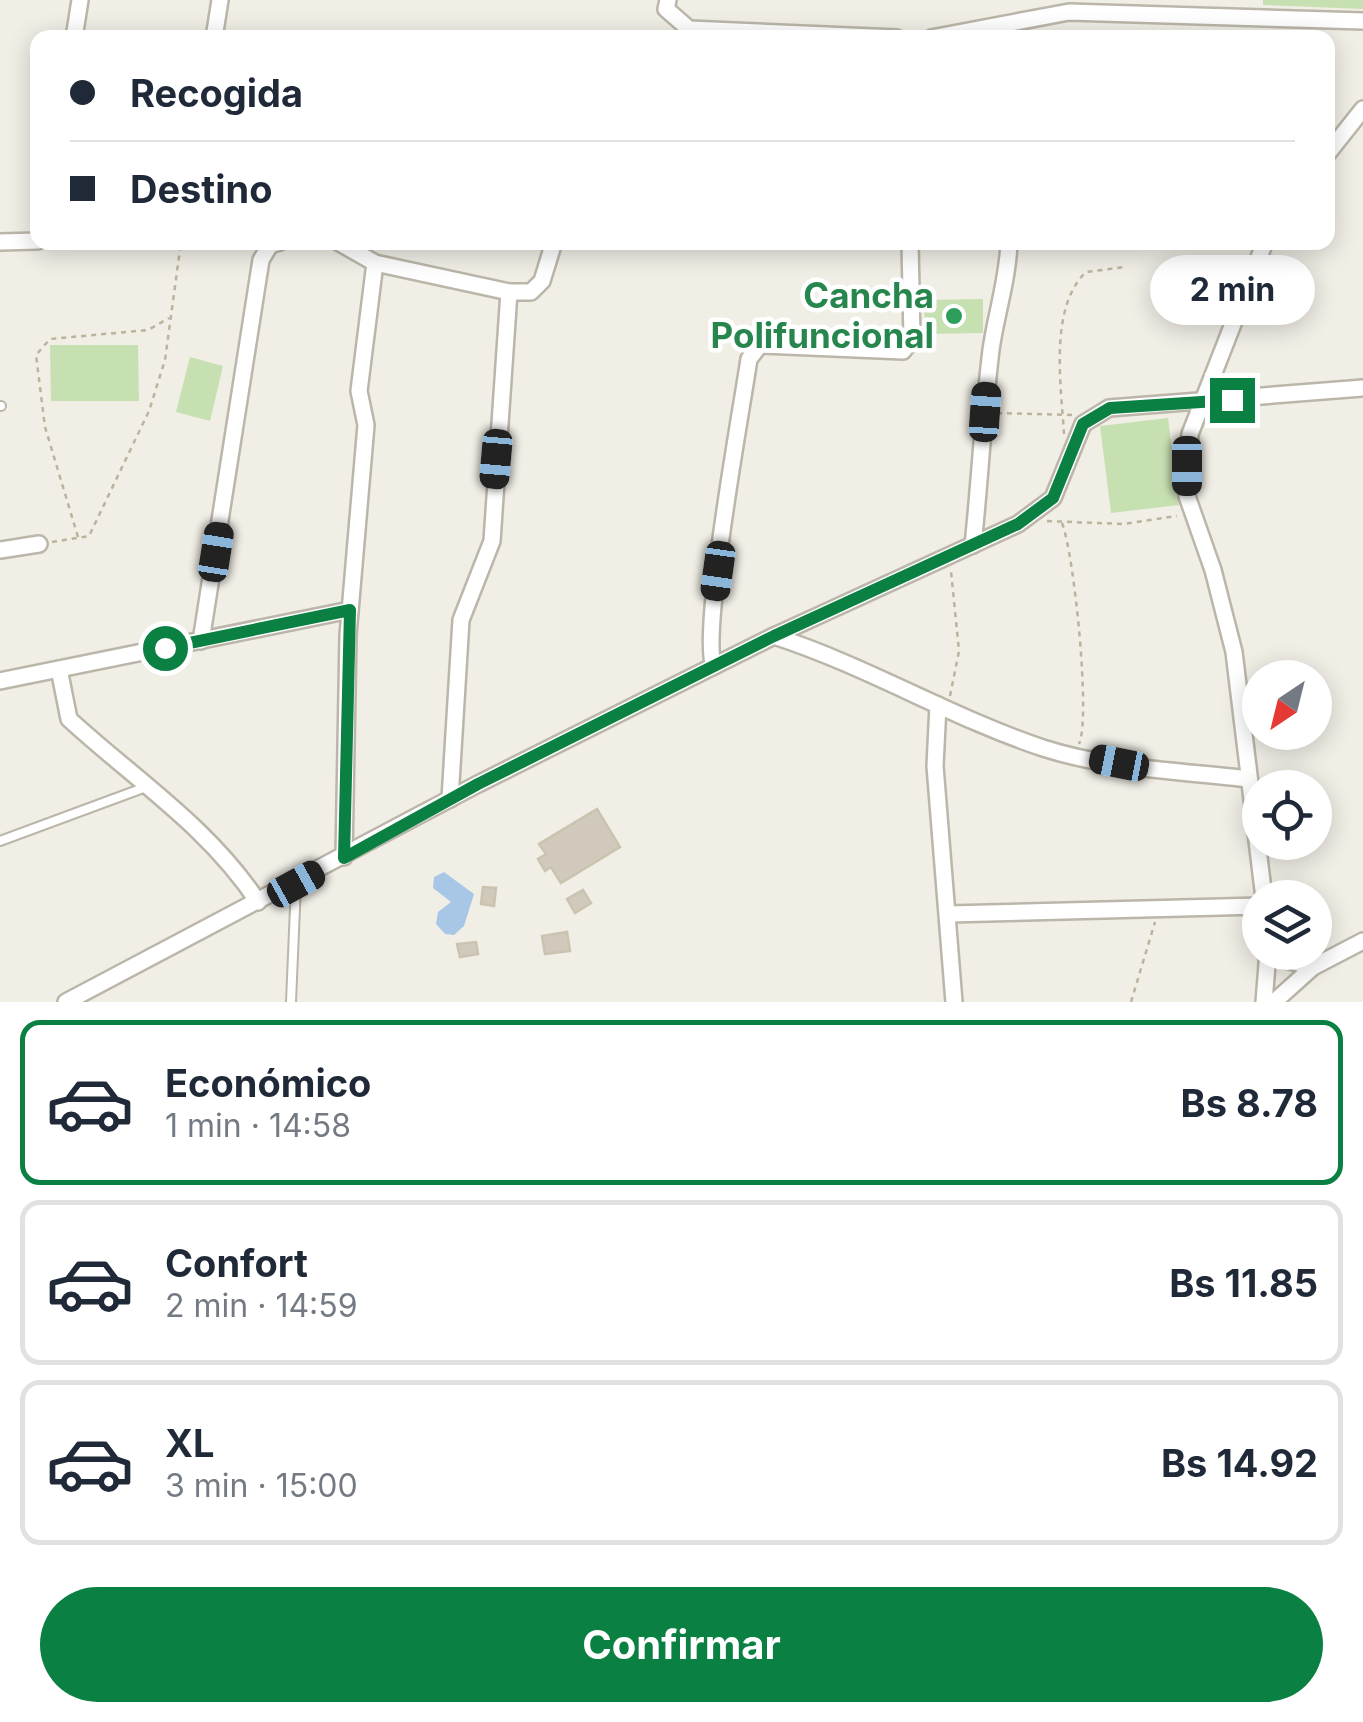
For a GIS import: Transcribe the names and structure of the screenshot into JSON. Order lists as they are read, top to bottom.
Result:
{
  "places": ["Cancha Polifuncional"],
  "north": "bottom left",
  "page": {
    "banner": ["Recogida", "Destino"],
    "bubble": "2 min",
    "list": [
      {
        "name": "Económico",
        "note": "1 min · 14:58",
        "value": "Bs 8.78"
      },
      {
        "name": "Confort",
        "note": "2 min · 14:59",
        "value": "Bs 11.85"
      },
      {
        "name": "XL",
        "note": "3 min · 15:00",
        "value": "Bs 14.92"
      }
    ],
    "buttons": "Confirmar"
  }
}
